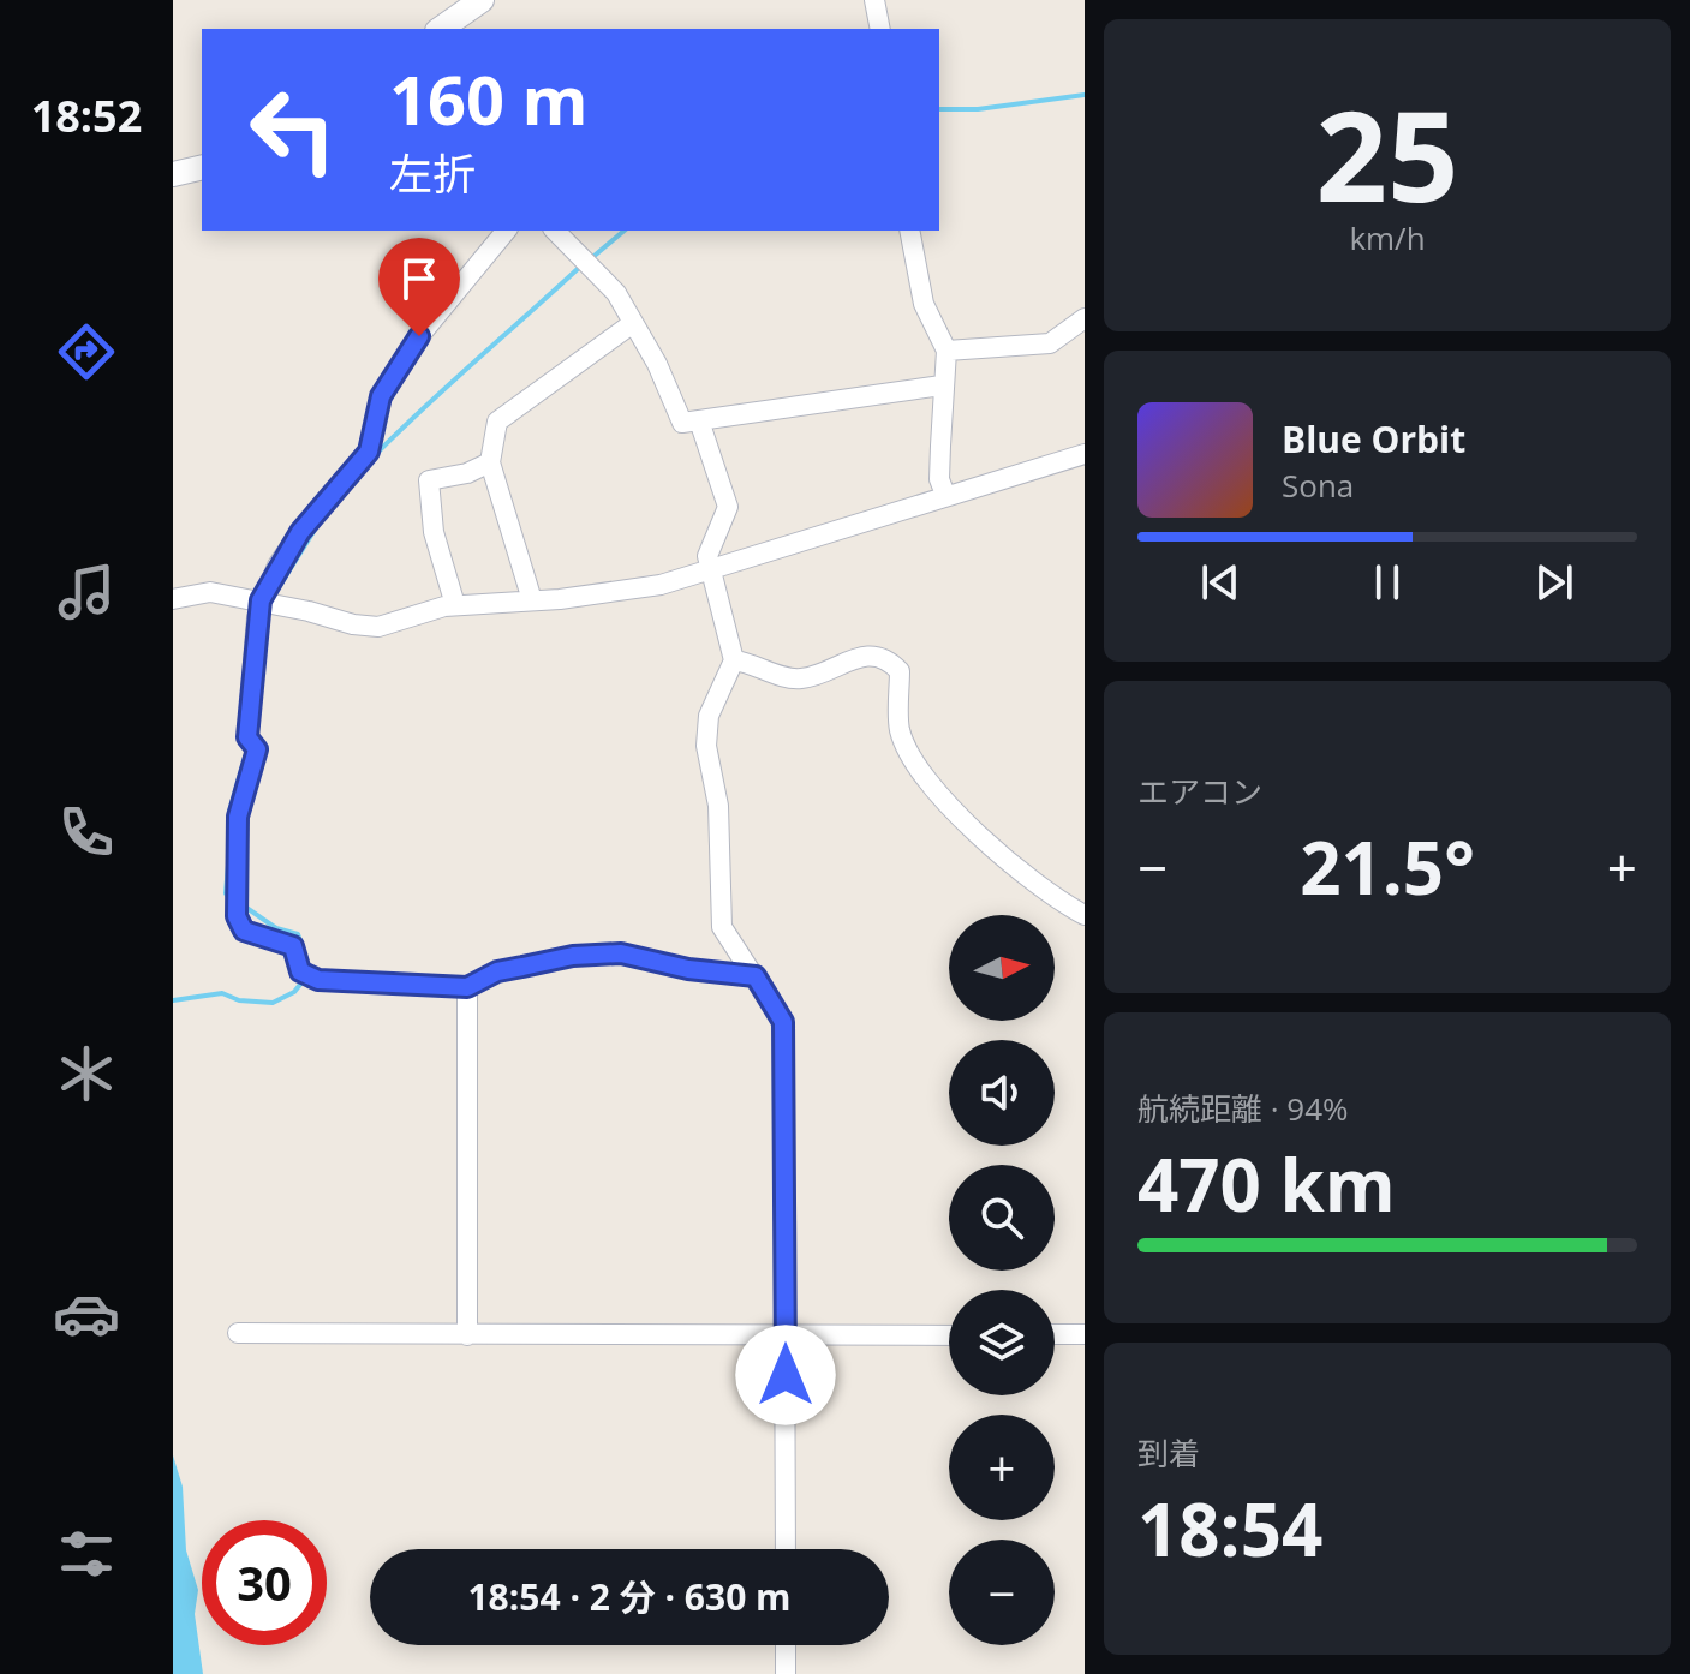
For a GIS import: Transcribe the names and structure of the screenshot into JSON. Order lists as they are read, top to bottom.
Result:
{
  "north": "right",
  "page": {
    "tabs": "18:52",
    "tile": [
      ["25", "km/h"],
      "エアコン",
      ["航続距離 · 94%", "470 km"],
      ["到着", "18:54"]
    ],
    "turn": ["160 m", "左折"],
    "song": ["Blue Orbit", "Sona"],
    "heat": ["−", "21.5°", "+"],
    "map_buttons": ["+", "−"],
    "limit": "30",
    "trip": "18:54 · 2 分 · 630 m"
  }
}
